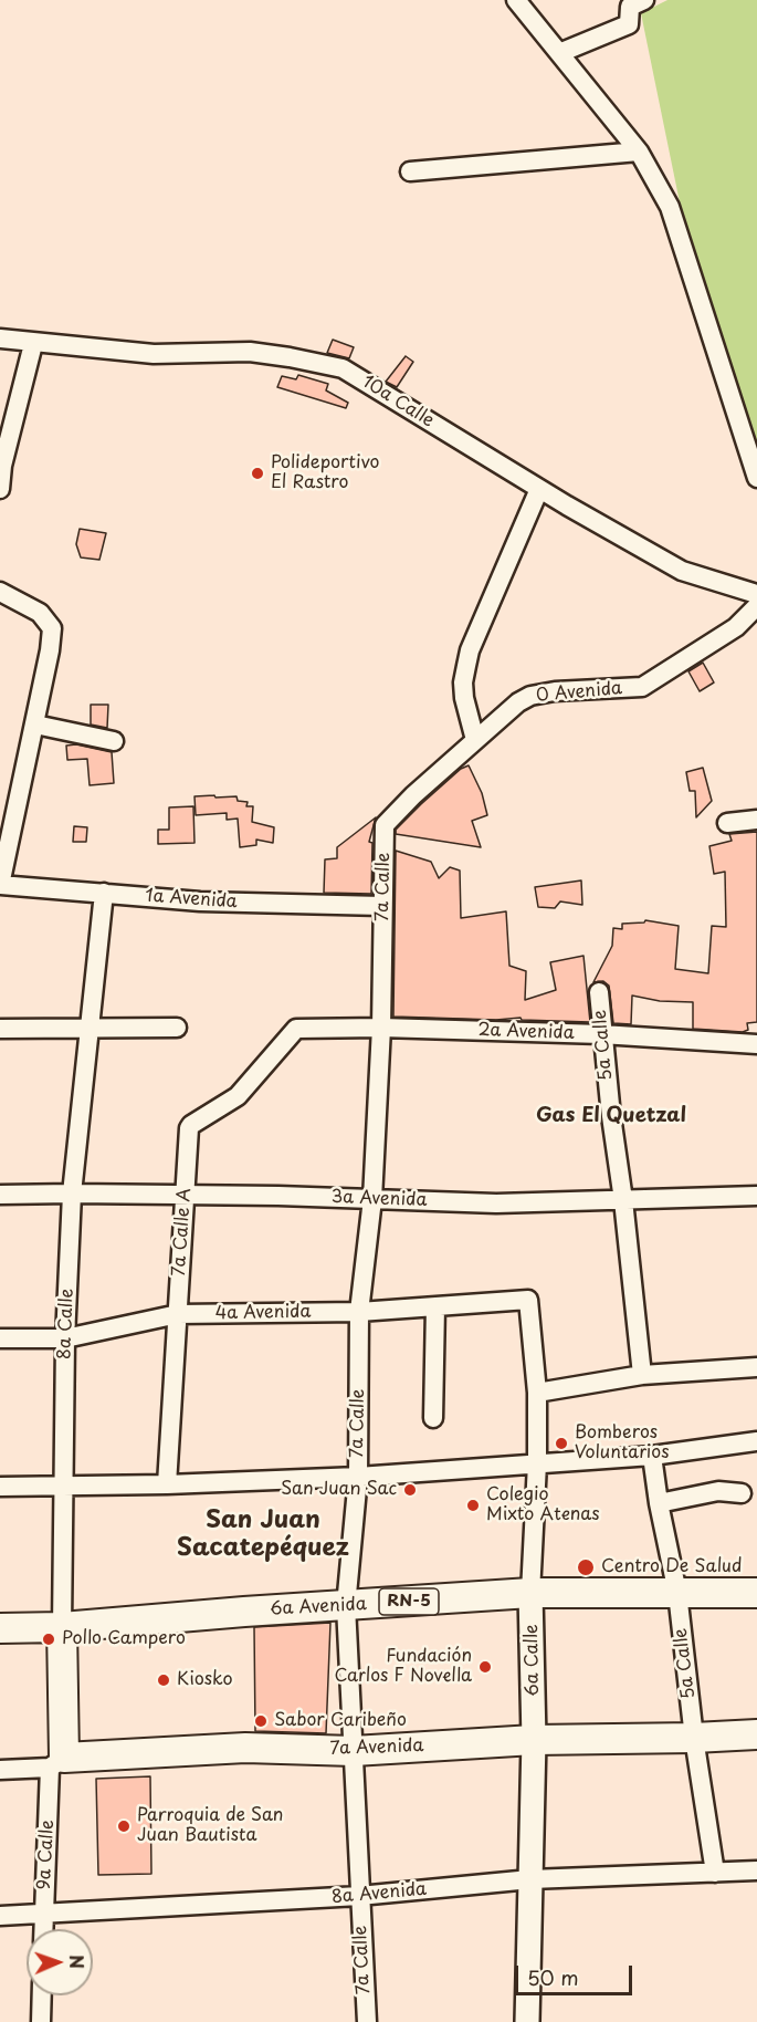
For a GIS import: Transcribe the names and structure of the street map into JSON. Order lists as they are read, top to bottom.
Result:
{
  "streets": {
    "main road": [
      "8a Calle",
      "RN-5",
      "6a Avenida",
      "7a Avenida"
    ],
    "street": [
      "10a Calle",
      "0 Avenida",
      "7a Calle",
      "1a Avenida",
      "2a Avenida",
      "5a Calle",
      "3a Avenida",
      "7a Calle A",
      "4a Avenida",
      "6a Calle",
      "9a Calle",
      "8a Avenida"
    ]
  },
  "crossings": [
    ["0 Avenida", "7a Calle"],
    ["7a Calle", "1a Avenida"],
    ["7a Calle", "2a Avenida"],
    ["7a Calle", "3a Avenida"],
    ["7a Calle", "4a Avenida"],
    ["7a Calle", "6a Avenida"],
    ["7a Calle", "7a Avenida"],
    ["7a Calle", "8a Avenida"],
    ["1a Avenida", "8a Calle"],
    ["2a Avenida", "5a Calle"],
    ["2a Avenida", "7a Calle A"],
    ["5a Calle", "3a Avenida"],
    ["5a Calle", "6a Avenida"],
    ["5a Calle", "7a Avenida"],
    ["5a Calle", "8a Avenida"],
    ["3a Avenida", "7a Calle A"],
    ["3a Avenida", "8a Calle"],
    ["7a Calle A", "4a Avenida"],
    ["4a Avenida", "8a Calle"],
    ["4a Avenida", "6a Calle"],
    ["8a Calle", "6a Avenida"],
    ["8a Calle", "7a Avenida"],
    ["8a Calle", "9a Calle"],
    ["6a Avenida", "6a Calle"],
    ["6a Calle", "7a Avenida"],
    ["6a Calle", "8a Avenida"],
    ["7a Avenida", "9a Calle"],
    ["9a Calle", "8a Avenida"]
  ],
  "districts": ["Gas El Quetzal", "San Juan Sacatepéquez"],
  "places": [
    "Polideportivo El Rastro",
    "Bomberos Voluntarios",
    "San Juan Sac",
    "Colegio Mixto Atenas",
    "Centro De Salud",
    "Pollo Campero",
    "Fundación Carlos F Novella",
    "Kiosko",
    "Sabor Caribeño",
    "Parroquia de San Juan Bautista"
  ],
  "scale_bar": "50 m",
  "north": "right"
}
